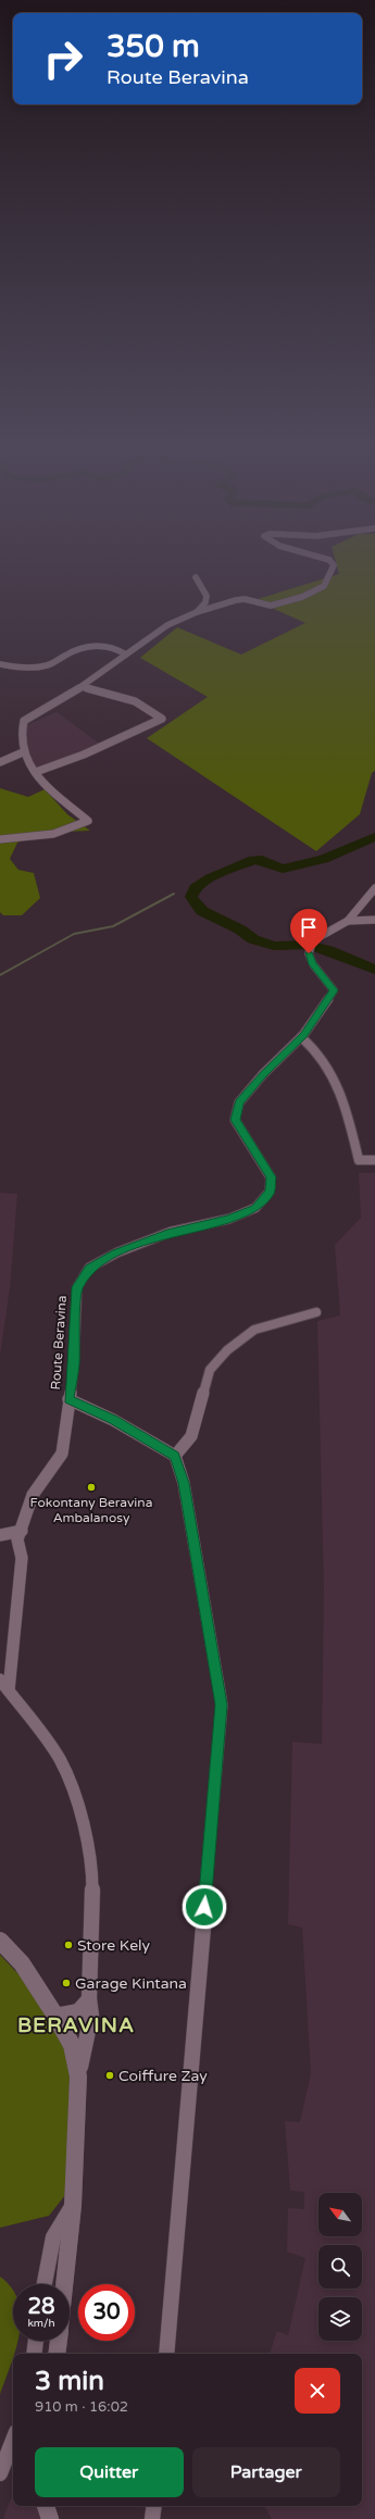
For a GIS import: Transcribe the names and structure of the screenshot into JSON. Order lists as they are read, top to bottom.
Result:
{
  "streets": {
    "street": ["Route Beravina"]
  },
  "districts": ["BERAVINA"],
  "places": [
    "Fokontany Beravina Ambalanosy",
    "Store Kely",
    "Garage Kintana",
    "Coiffure Zay"
  ],
  "north": "top left",
  "page": {
    "turn": ["350 m", "Route Beravina"],
    "speed": "28 km/h",
    "limit": "30",
    "heading": ["3 min", "910 m · 16:02"],
    "buttons": ["Quitter", "Partager"]
  }
}
